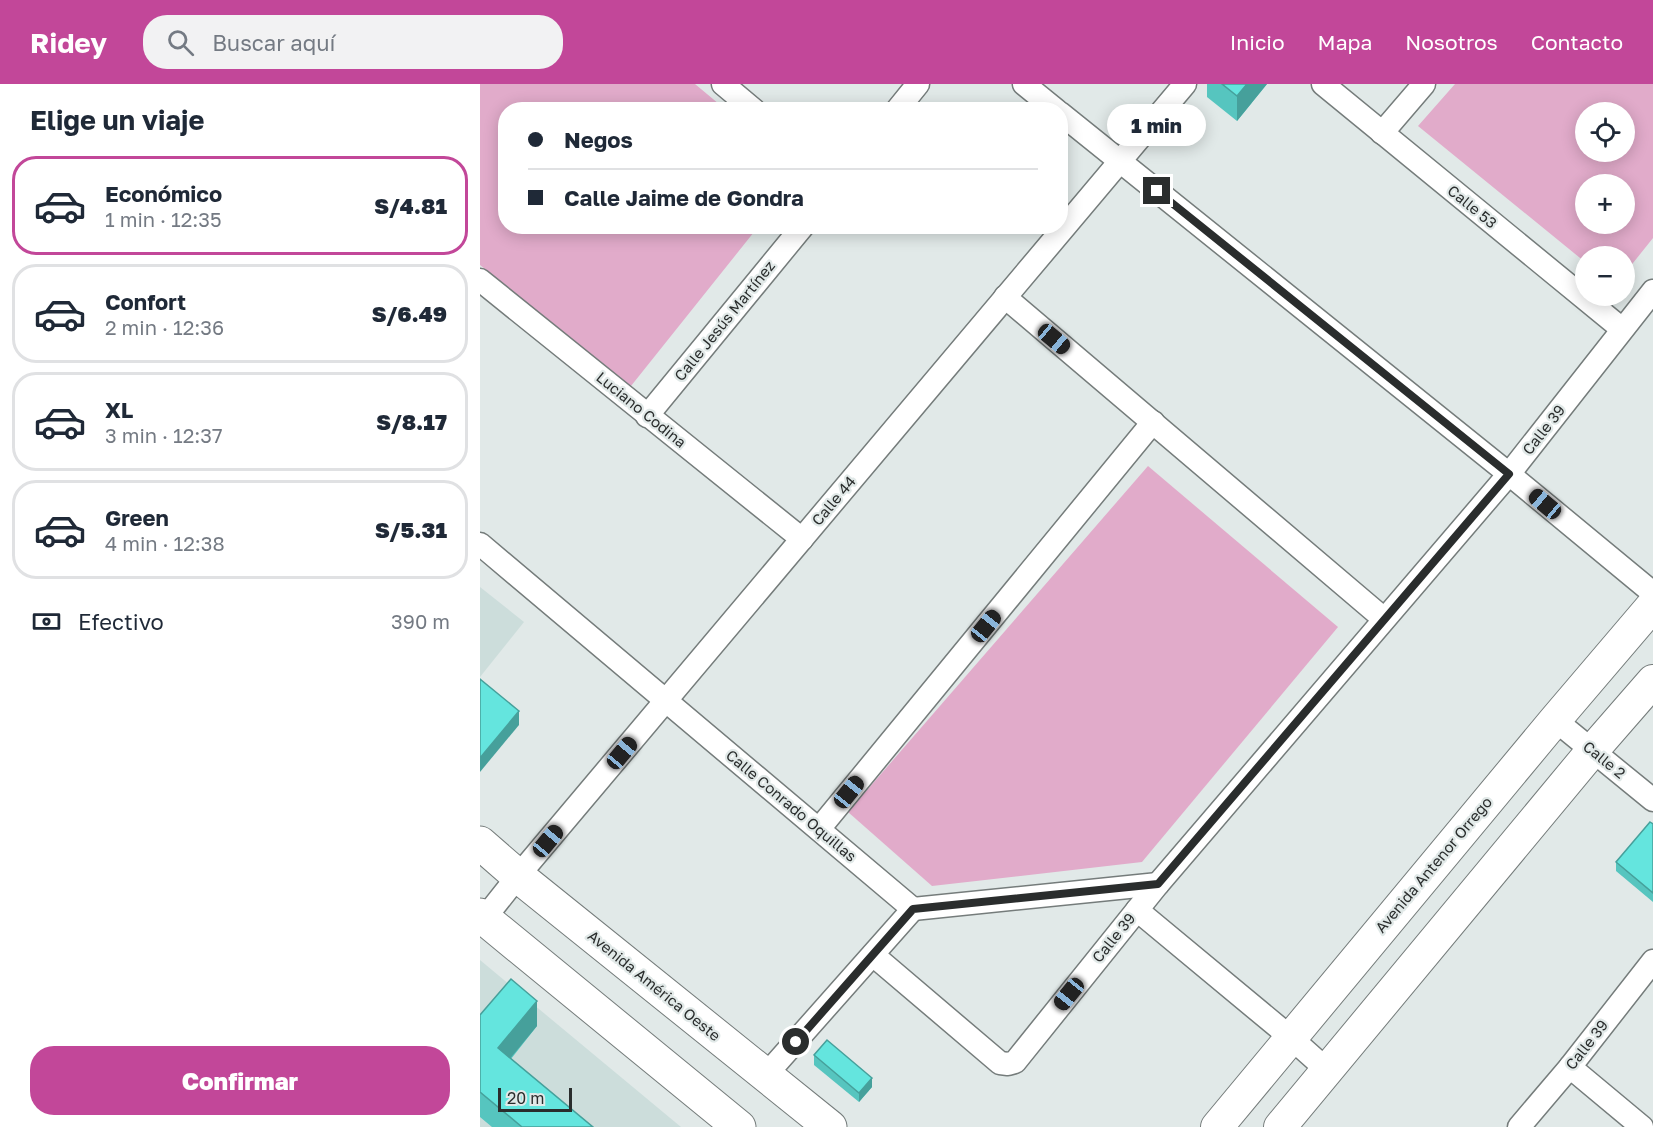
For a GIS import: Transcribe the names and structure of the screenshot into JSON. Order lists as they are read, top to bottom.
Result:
{
  "streets": {
    "main road": ["Avenida América Oeste"],
    "street": [
      "Calle 53",
      "Calle Jesús Martínez",
      "Luciano Codina",
      "Calle 39",
      "Calle 44",
      "Calle 2",
      "Calle Conrado Oquillas",
      "Avenida Antenor Orrego"
    ]
  },
  "crossings": [
    ["Calle 53", "Calle 39"],
    ["Calle Jesús Martínez", "Luciano Codina"],
    ["Luciano Codina", "Calle 44"],
    ["Calle 44", "Calle Conrado Oquillas"],
    ["Calle 44", "Avenida América Oeste"],
    ["Calle 2", "Avenida Antenor Orrego"]
  ],
  "scale_bar": "20 m",
  "page": {
    "header": "Ridey",
    "search": "Buscar aquí",
    "nav": [
      "Inicio",
      "Mapa",
      "Nosotros",
      "Contacto"
    ],
    "heading": "Elige un viaje",
    "map_buttons": ["+", "−"],
    "banner": ["Negos", "Calle Jaime de Gondra"],
    "bubble": "1 min",
    "list": [
      {
        "name": "Económico",
        "note": "1 min · 12:35",
        "value": "S/4.81"
      },
      {
        "name": "Confort",
        "note": "2 min · 12:36",
        "value": "S/6.49"
      },
      {
        "name": "XL",
        "note": "3 min · 12:37",
        "value": "S/8.17"
      },
      {
        "name": "Green",
        "note": "4 min · 12:38",
        "value": "S/5.31"
      }
    ],
    "pay": ["Efectivo", "390 m"],
    "buttons": "Confirmar",
    "scale": "20 m"
  }
}
